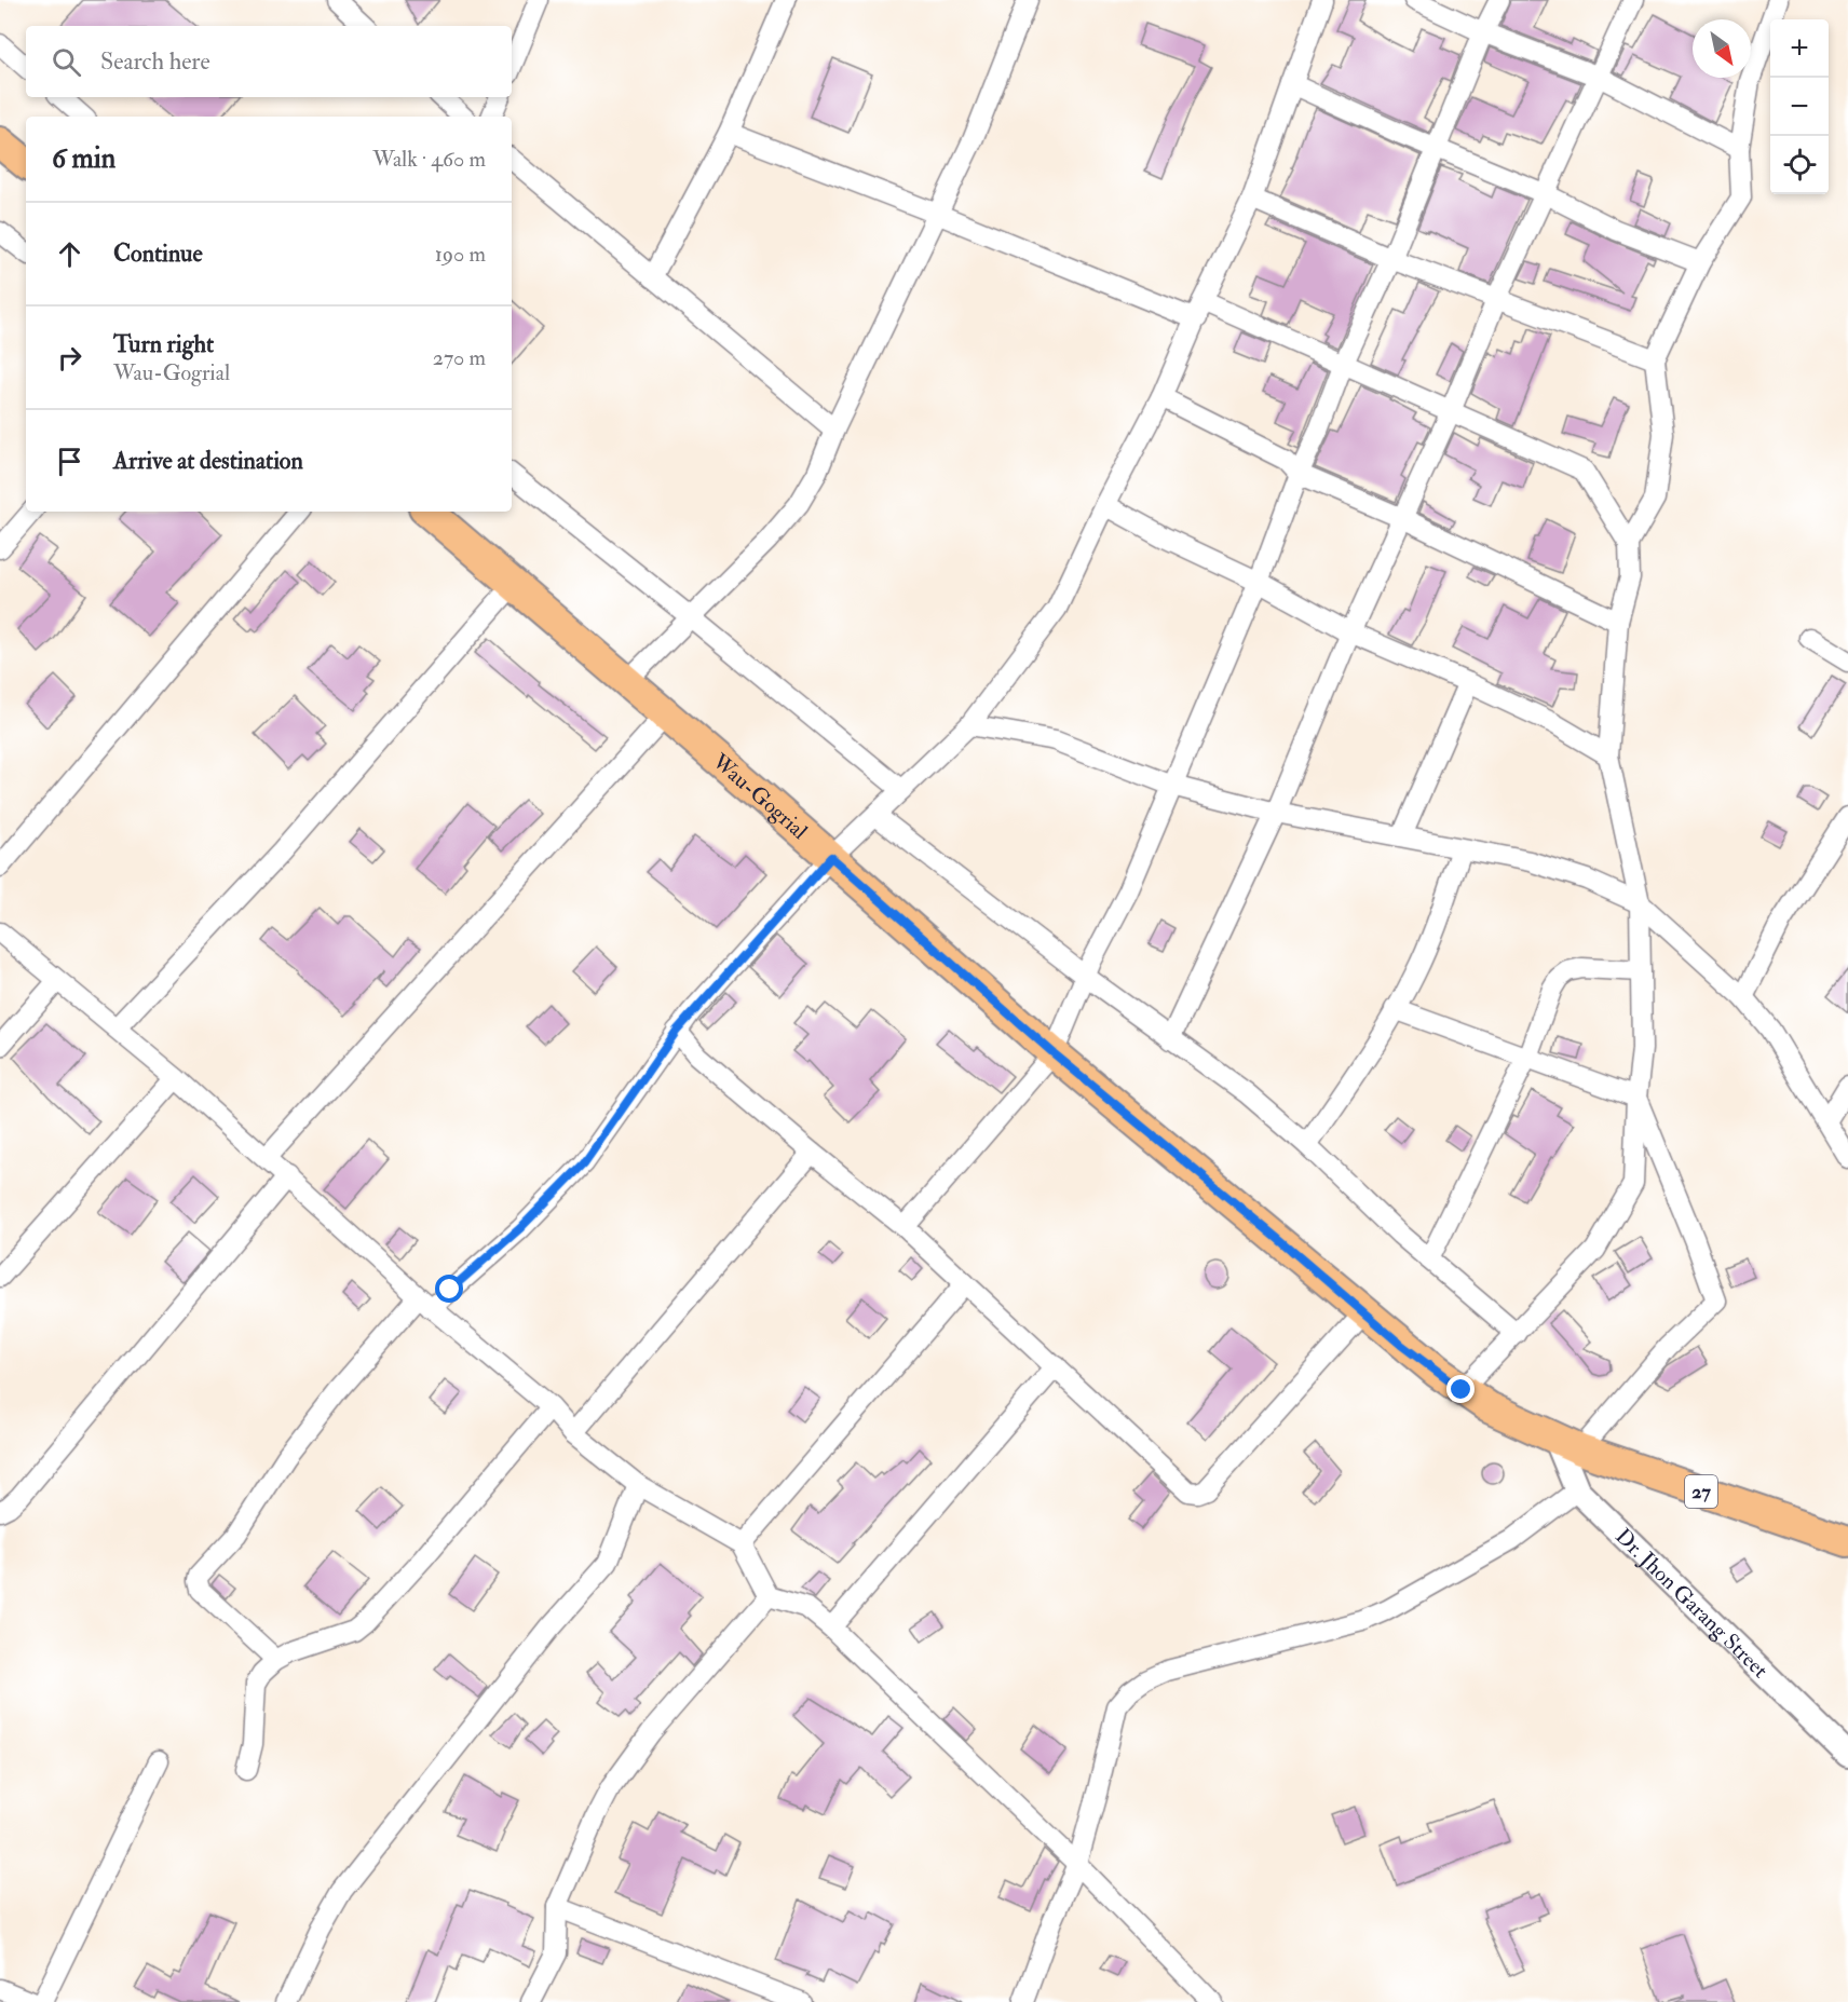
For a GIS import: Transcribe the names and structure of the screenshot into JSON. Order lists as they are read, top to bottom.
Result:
{
  "streets": {
    "main road": ["Wau-Gogrial", "27"],
    "street": ["Dr. Jhon Garang Street"]
  },
  "crossings": [
    ["Wau-Gogrial", "27"],
    ["Wau-Gogrial", "Dr. Jhon Garang Street"],
    ["27", "Dr. Jhon Garang Street"]
  ],
  "north": "bottom right",
  "page": {
    "map_buttons": ["+", "−"],
    "search": "Search here",
    "heading": ["6 min", "Walk · 460 m"],
    "list": [
      ["Continue", "190 m"],
      ["Turn right", "Wau-Gogrial", "270 m"],
      "Arrive at destination"
    ]
  }
}
